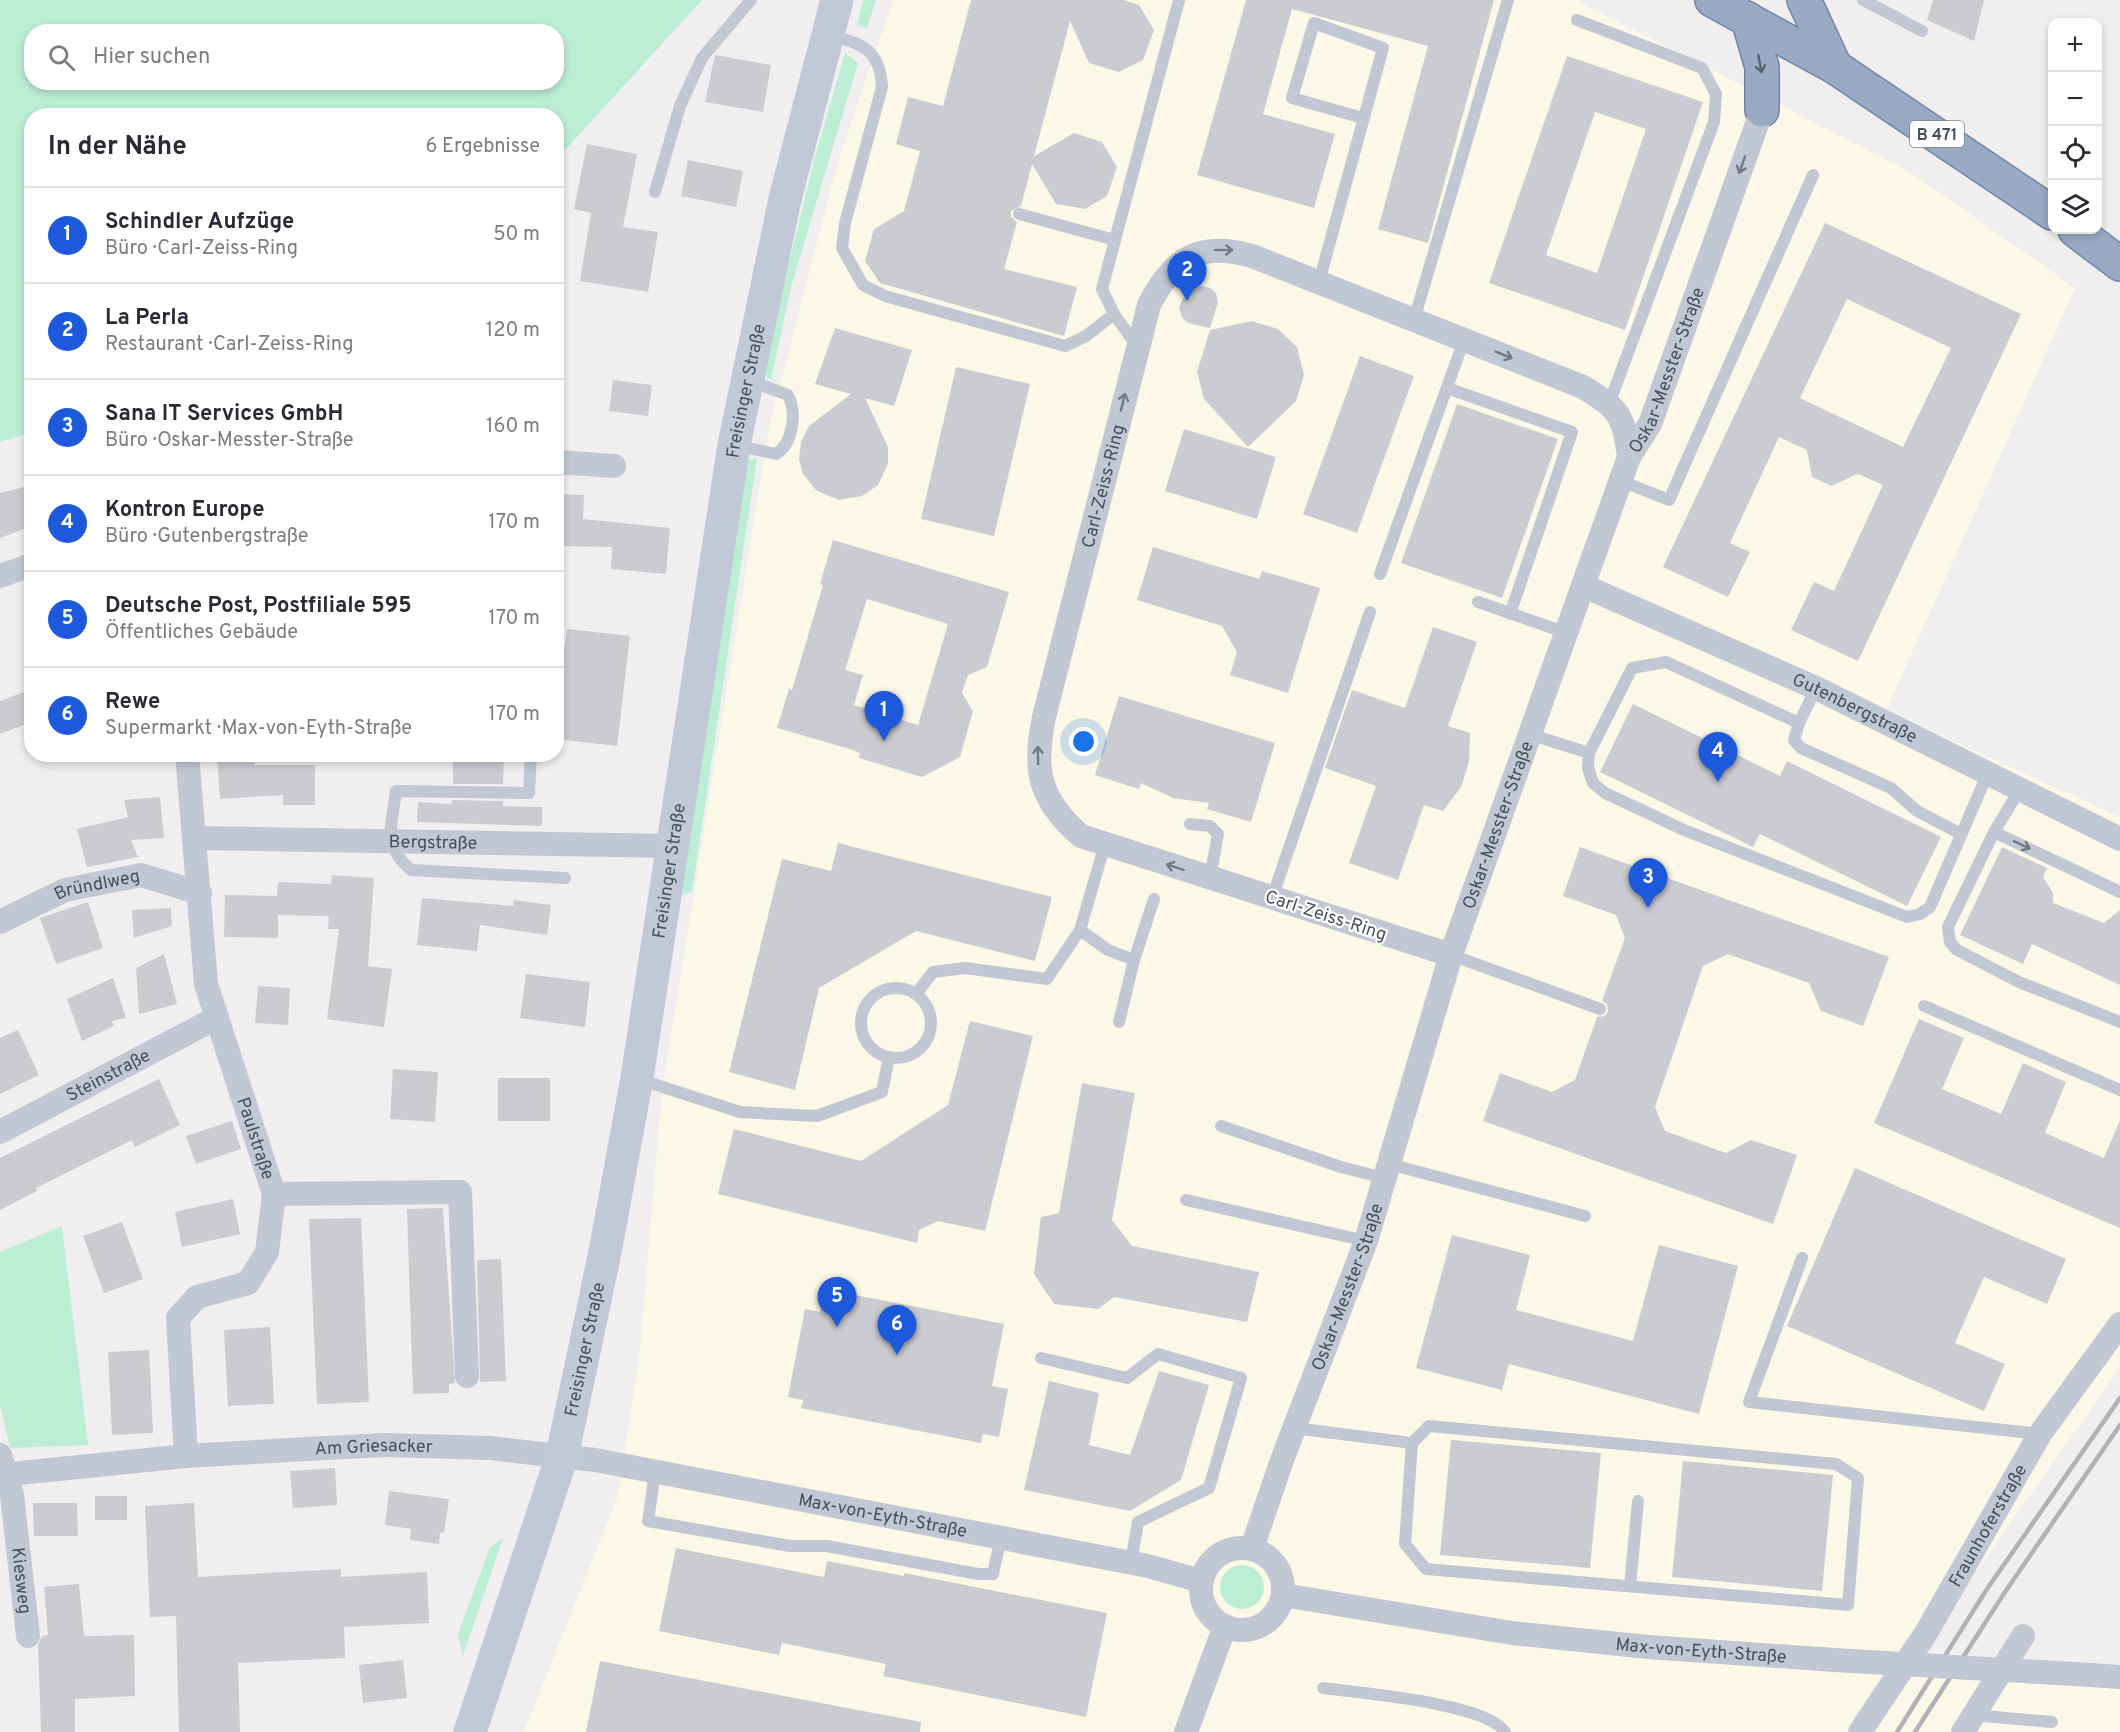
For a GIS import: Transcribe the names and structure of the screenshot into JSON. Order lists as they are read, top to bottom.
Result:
{
  "streets": {
    "highway": ["B 471"],
    "main road": ["Freisinger Straße"],
    "street": [
      "Oskar-Messter-Straße",
      "Carl-Zeiss-Ring",
      "Gutenbergstraße",
      "Bergstraße",
      "Bründlweg",
      "Steinstraße",
      "Paulstraße",
      "Am Griesacker",
      "Max-von-Eyth-Straße",
      "Fraunhoferstraße",
      "Kiesweg"
    ]
  },
  "crossings": [
    ["Oskar-Messter-Straße", "Carl-Zeiss-Ring"],
    ["Oskar-Messter-Straße", "Gutenbergstraße"],
    ["Oskar-Messter-Straße", "Max-von-Eyth-Straße"],
    ["Freisinger Straße", "Bergstraße"],
    ["Freisinger Straße", "Am Griesacker"],
    ["Freisinger Straße", "Max-von-Eyth-Straße"],
    ["Bergstraße", "Paulstraße"],
    ["Bründlweg", "Paulstraße"],
    ["Steinstraße", "Paulstraße"],
    ["Am Griesacker", "Max-von-Eyth-Straße"],
    ["Am Griesacker", "Kiesweg"]
  ],
  "page": {
    "map_buttons": ["+", "−"],
    "search": "Hier suchen",
    "heading": ["In der Nähe", "6 Ergebnisse"],
    "list": [
      {
        "mark": "1",
        "name": "Schindler Aufzüge",
        "note": "Büro · Carl-Zeiss-Ring",
        "value": "50 m"
      },
      {
        "mark": "2",
        "name": "La Perla",
        "note": "Restaurant · Carl-Zeiss-Ring",
        "value": "120 m"
      },
      {
        "mark": "3",
        "name": "Sana IT Services GmbH",
        "note": "Büro · Oskar-Messter-Straße",
        "value": "160 m"
      },
      {
        "mark": "4",
        "name": "Kontron Europe",
        "note": "Büro · Gutenbergstraße",
        "value": "170 m"
      },
      {
        "mark": "5",
        "name": "Deutsche Post, Postfiliale 595",
        "note": "Öffentliches Gebäude",
        "value": "170 m"
      },
      {
        "mark": "6",
        "name": "Rewe",
        "note": "Supermarkt · Max-von-Eyth-Straße",
        "value": "170 m"
      }
    ],
    "pins": [
      "2",
      "1",
      "4",
      "3",
      "5",
      "6"
    ]
  }
}
